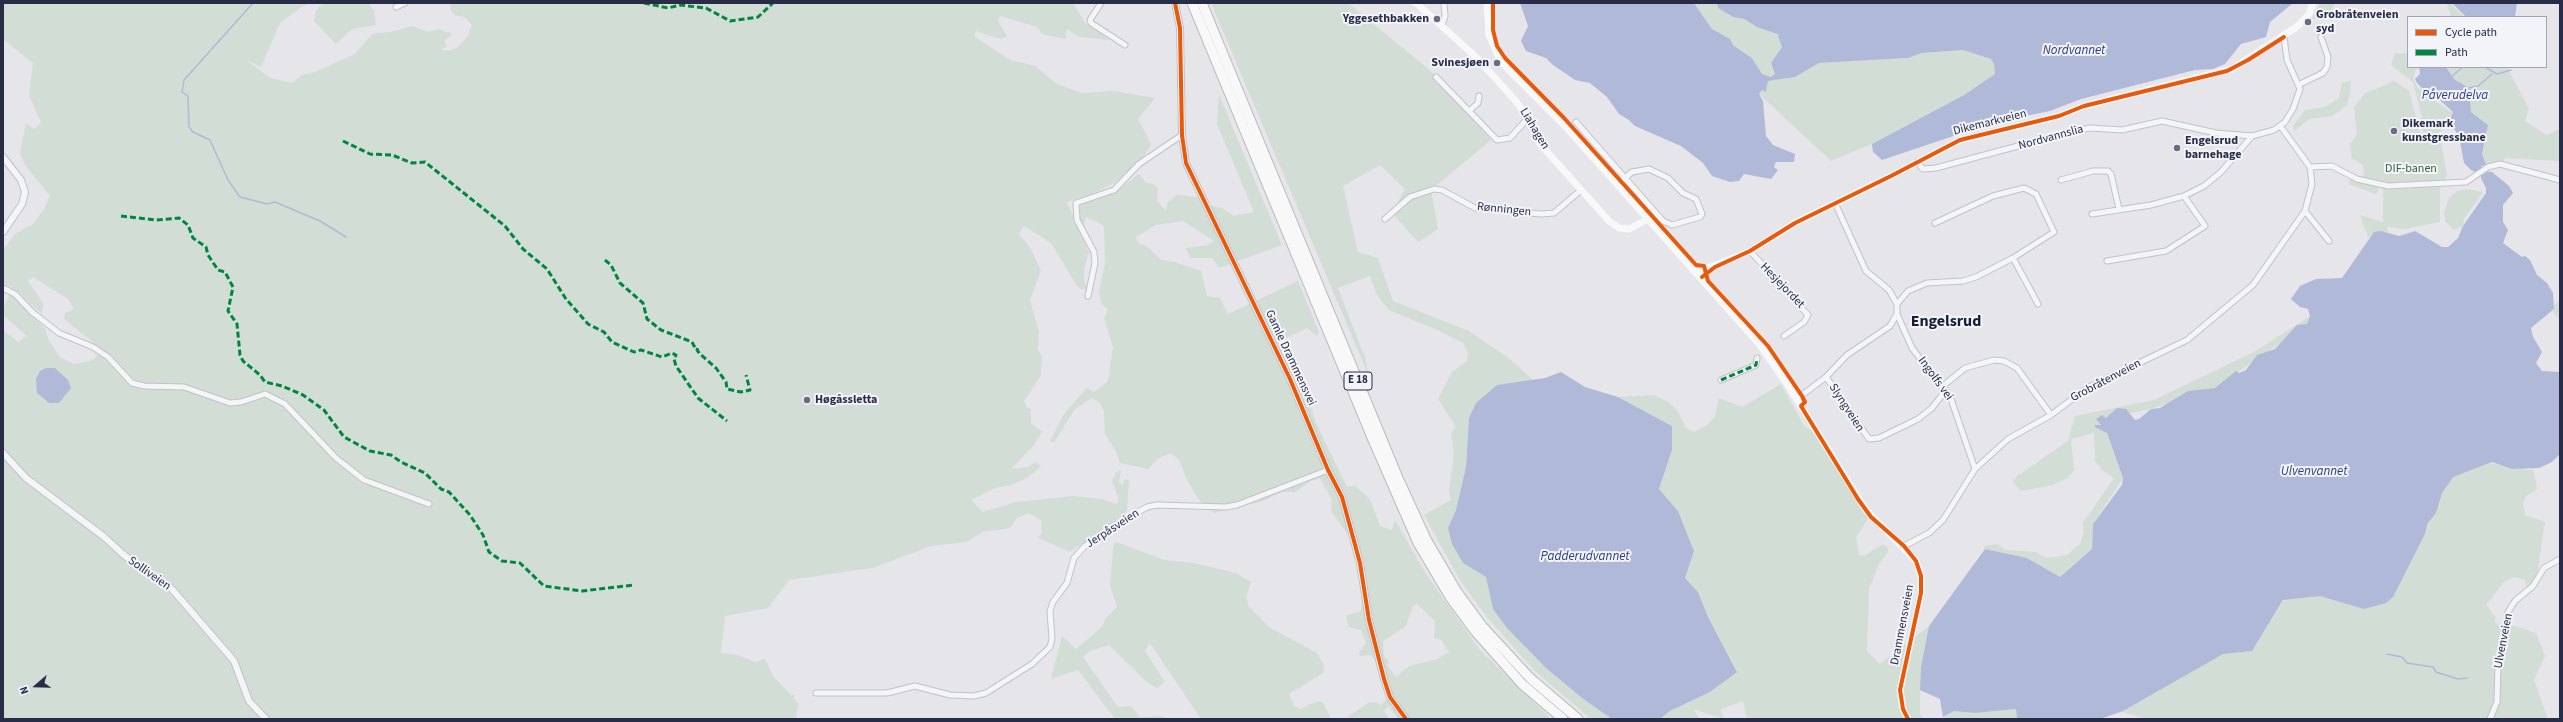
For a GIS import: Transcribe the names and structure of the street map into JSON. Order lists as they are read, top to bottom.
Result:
{
  "streets": {
    "highway": ["E 18"],
    "main road": ["Dikemarkveien", "Liahagen", "Drammensveien"],
    "street": [
      "Nordvannslia",
      "Rønningen",
      "Hesjejordet",
      "Gamle Drammensvei",
      "Ingolfs vei",
      "Grobråtenveien",
      "Slyngveien",
      "Jerpåsveien",
      "Solliveien",
      "Ulvenveien"
    ]
  },
  "crossings": [
    ["Dikemarkveien", "Nordvannslia"],
    ["Dikemarkveien", "Hesjejordet"],
    ["Dikemarkveien", "Drammensveien"],
    ["Liahagen", "Rønningen"],
    ["Liahagen", "Drammensveien"],
    ["Gamle Drammensvei", "Jerpåsveien"],
    ["Ingolfs vei", "Grobråtenveien"],
    ["Ingolfs vei", "Slyngveien"],
    ["Grobråtenveien", "Slyngveien"],
    ["Grobråtenveien", "Drammensveien"]
  ],
  "districts": ["Engelsrud"],
  "water": [
    "Nordvannet",
    "Påverudelva",
    "Ulvenvannet",
    "Padderudvannet"
  ],
  "parks": ["DIF-banen"],
  "places": [
    "Yggesethbakken",
    "Grobråtenveien syd",
    "Svinesjøen",
    "Dikemark kunstgressbane",
    "Engelsrud barnehage",
    "Høgåssletta"
  ],
  "legend": ["Cycle path", "Path"],
  "north": "left"
}
